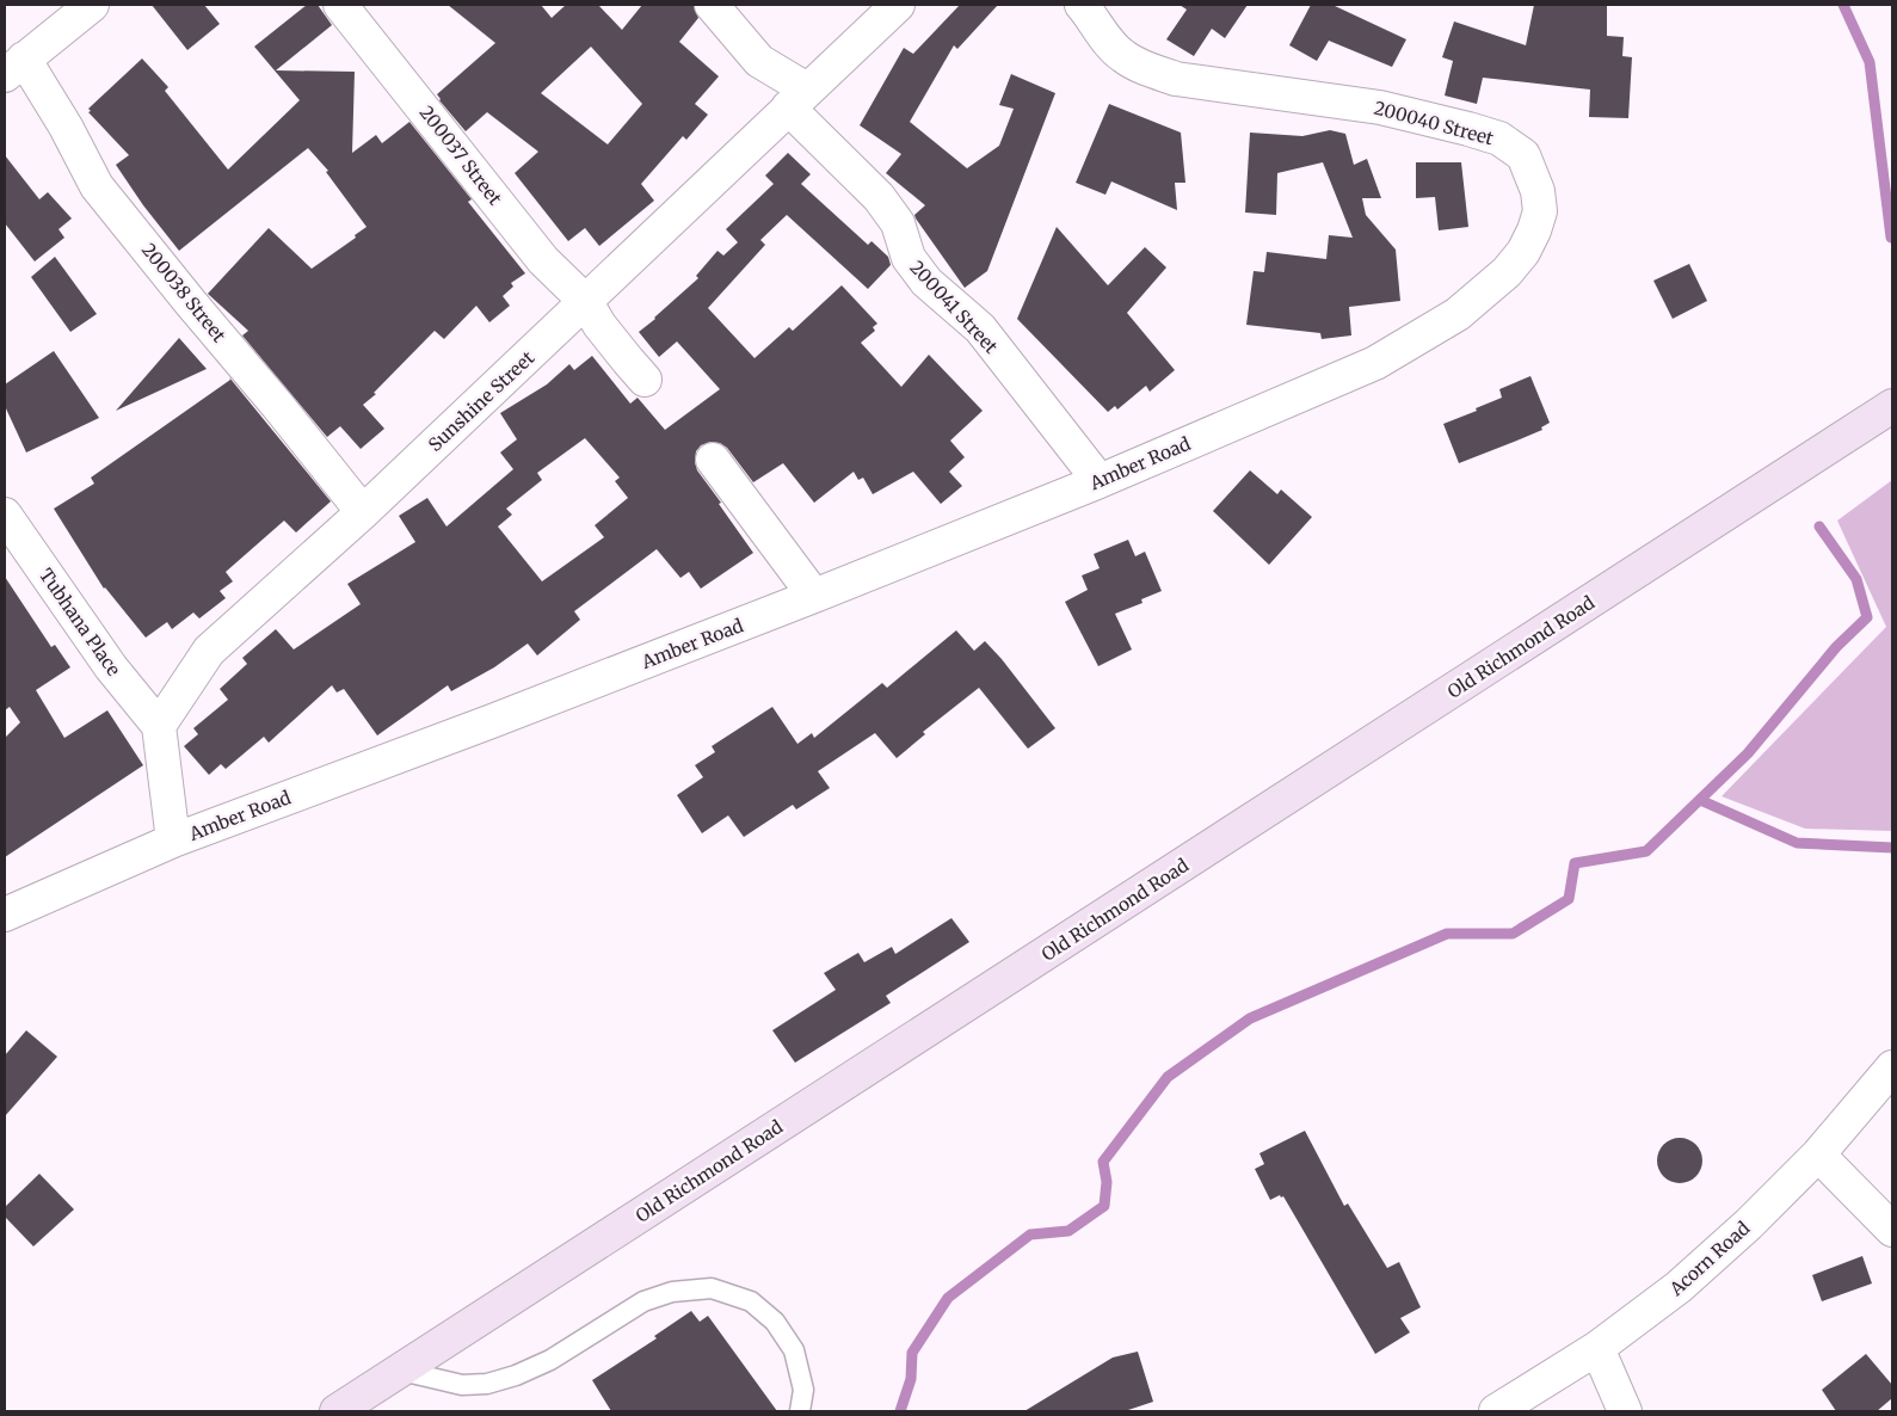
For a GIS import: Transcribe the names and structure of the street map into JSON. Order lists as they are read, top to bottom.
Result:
{
  "streets": {
    "street": [
      "200040 Street",
      "200037 Street",
      "200038 Street",
      "200041 Street",
      "Sunshine Street",
      "Amber Road",
      "Tubhana Place",
      "Old Richmond Road",
      "Acorn Road"
    ]
  },
  "crossings": [
    ["200040 Street", "Amber Road"],
    ["200037 Street", "Sunshine Street"],
    ["200038 Street", "Sunshine Street"],
    ["200041 Street", "Sunshine Street"],
    ["200041 Street", "Amber Road"],
    ["Sunshine Street", "Tubhana Place"]
  ]
}
